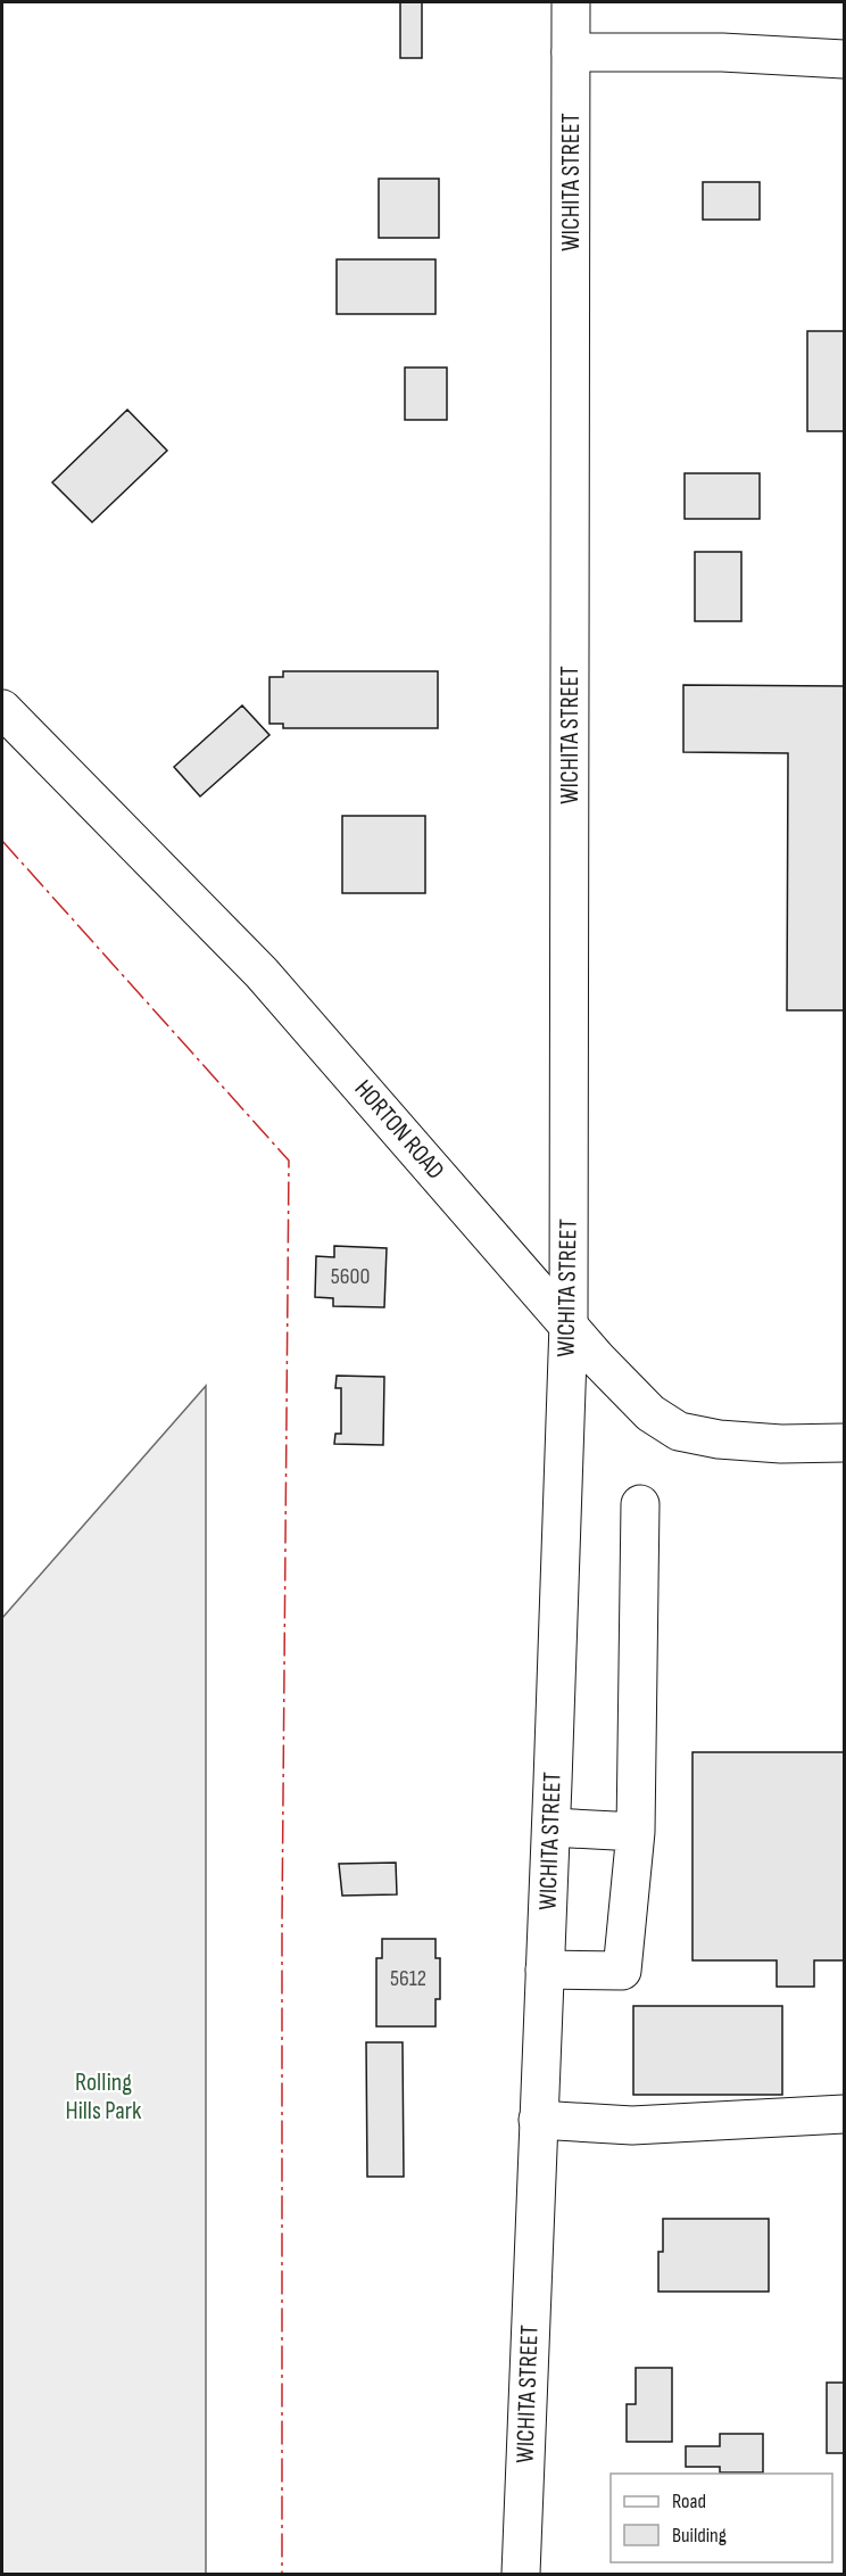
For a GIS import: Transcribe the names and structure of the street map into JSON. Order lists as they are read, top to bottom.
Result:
{
  "streets": {
    "main road": ["WICHITA STREET", "HORTON ROAD"]
  },
  "crossings": [
    ["WICHITA STREET", "HORTON ROAD"]
  ],
  "parks": ["Rolling Hills Park"],
  "house_numbers": ["5600", "5612"],
  "legend": ["Road", "Building"]
}
